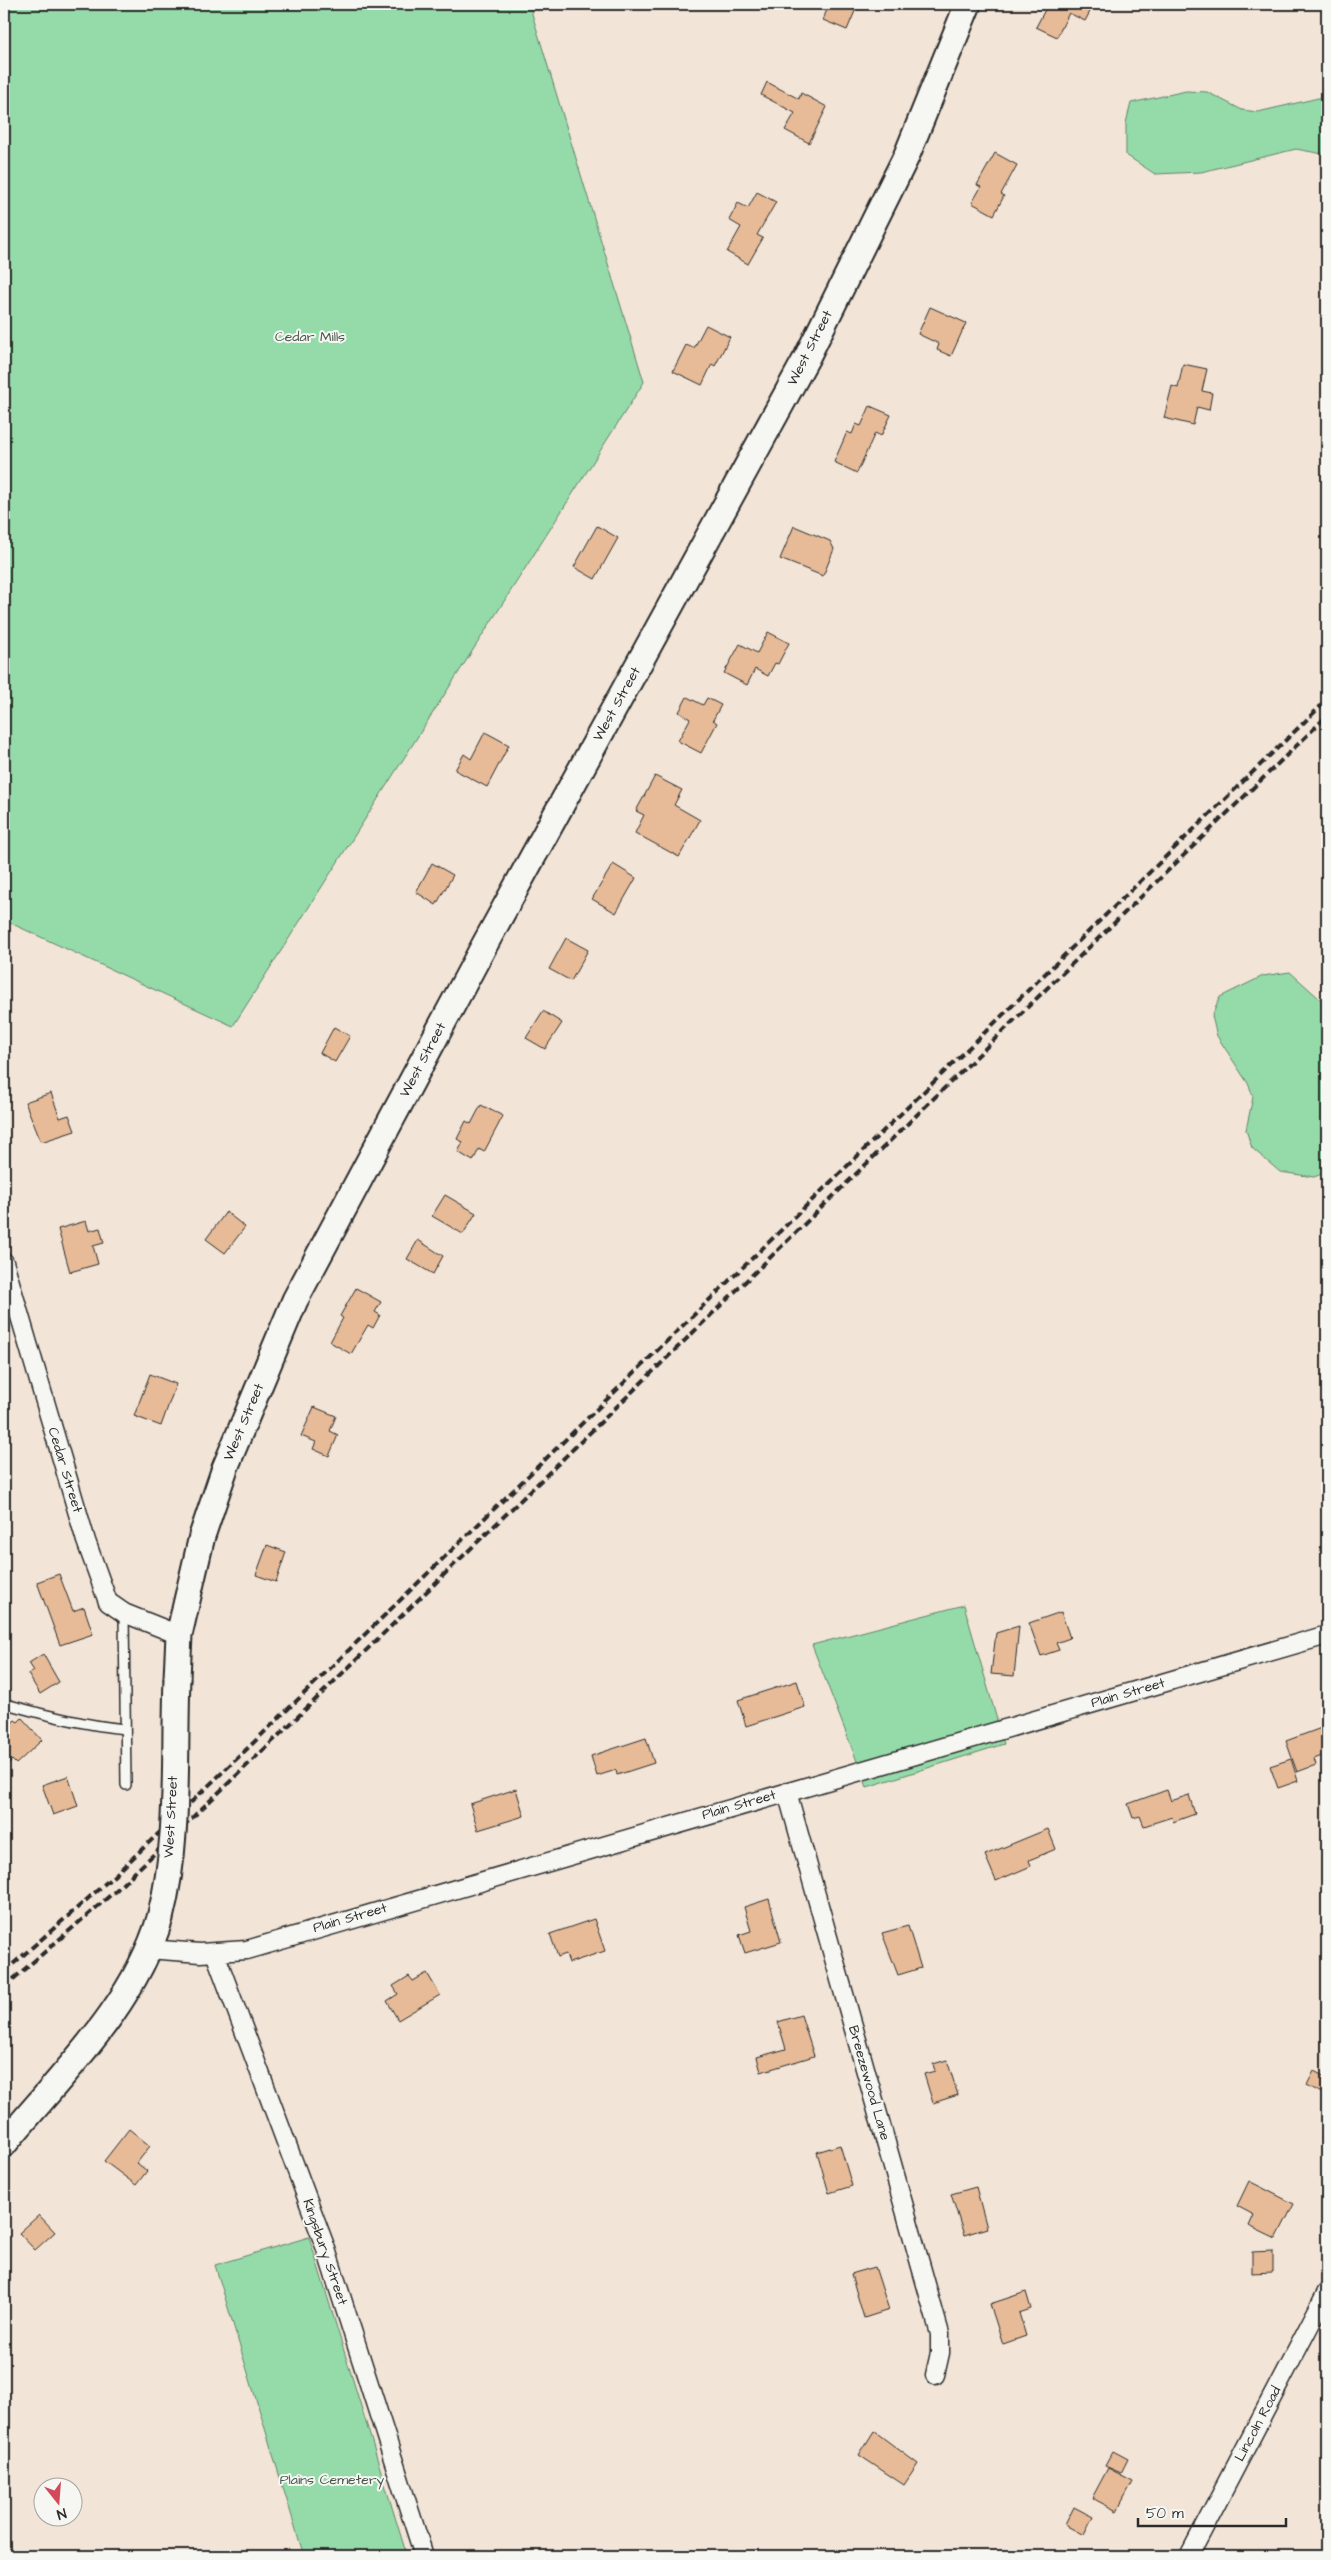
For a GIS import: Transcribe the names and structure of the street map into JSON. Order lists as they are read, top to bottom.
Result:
{
  "streets": {
    "main road": ["West Street"],
    "street": [
      "Cedar Street",
      "Plain Street",
      "Breezewood Lane",
      "Kingsbury Street",
      "Lincoln Road"
    ]
  },
  "crossings": [
    ["West Street", "Cedar Street"],
    ["West Street", "Plain Street"],
    ["Plain Street", "Breezewood Lane"],
    ["Plain Street", "Kingsbury Street"]
  ],
  "parks": ["Cedar Mills", "Plains Cemetery"],
  "scale_bar": "50 m",
  "north": "bottom"
}
